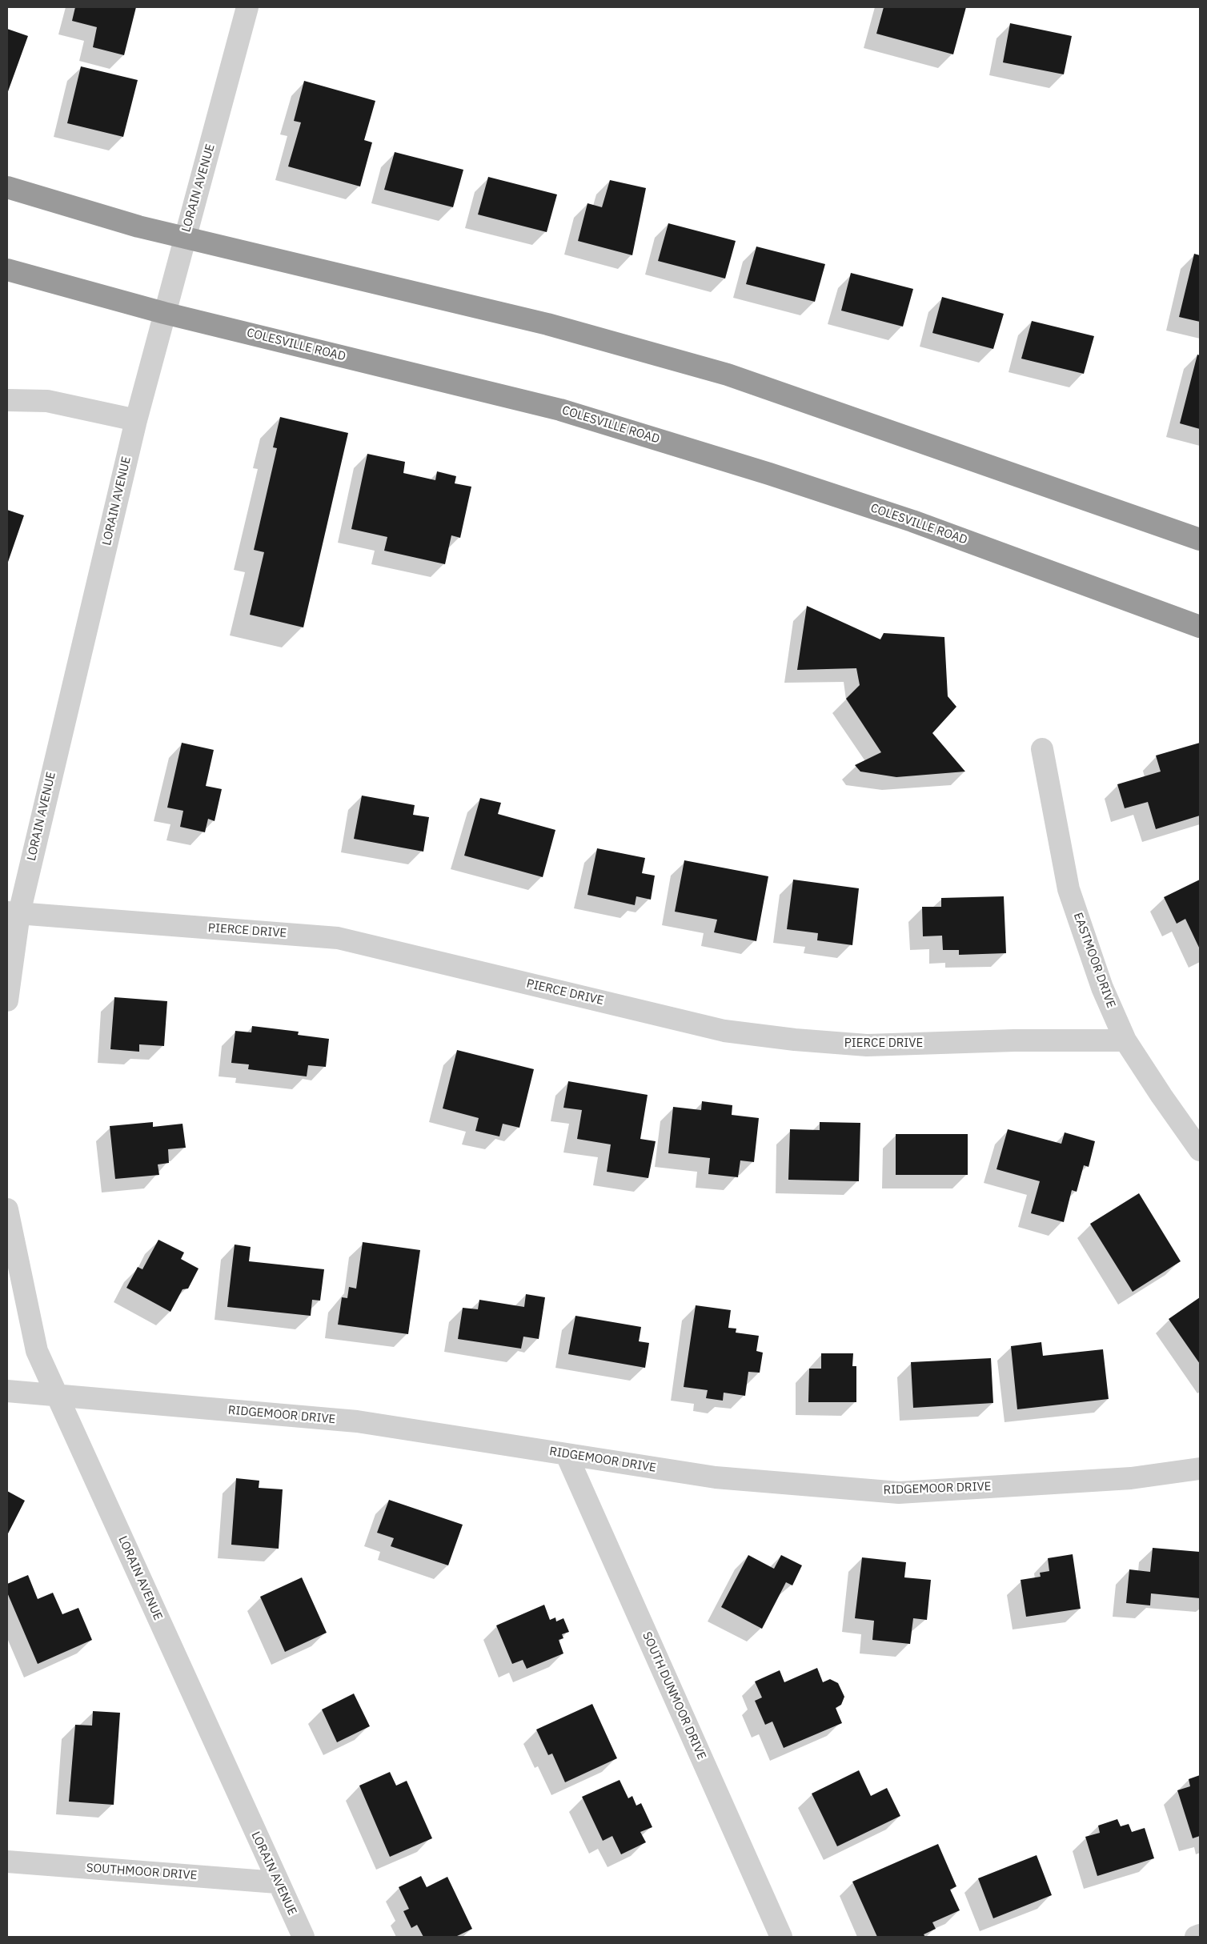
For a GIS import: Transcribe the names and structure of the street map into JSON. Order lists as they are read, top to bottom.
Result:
{
  "streets": {
    "highway": ["COLESVILLE ROAD"],
    "street": [
      "LORAIN AVENUE",
      "PIERCE DRIVE",
      "EASTMOOR DRIVE",
      "RIDGEMOOR DRIVE",
      "SOUTH DUNMOOR DRIVE",
      "SOUTHMOOR DRIVE"
    ]
  },
  "crossings": [
    ["LORAIN AVENUE", "COLESVILLE ROAD"],
    ["LORAIN AVENUE", "PIERCE DRIVE"],
    ["LORAIN AVENUE", "RIDGEMOOR DRIVE"],
    ["LORAIN AVENUE", "SOUTHMOOR DRIVE"],
    ["PIERCE DRIVE", "EASTMOOR DRIVE"],
    ["RIDGEMOOR DRIVE", "SOUTH DUNMOOR DRIVE"]
  ]
}
